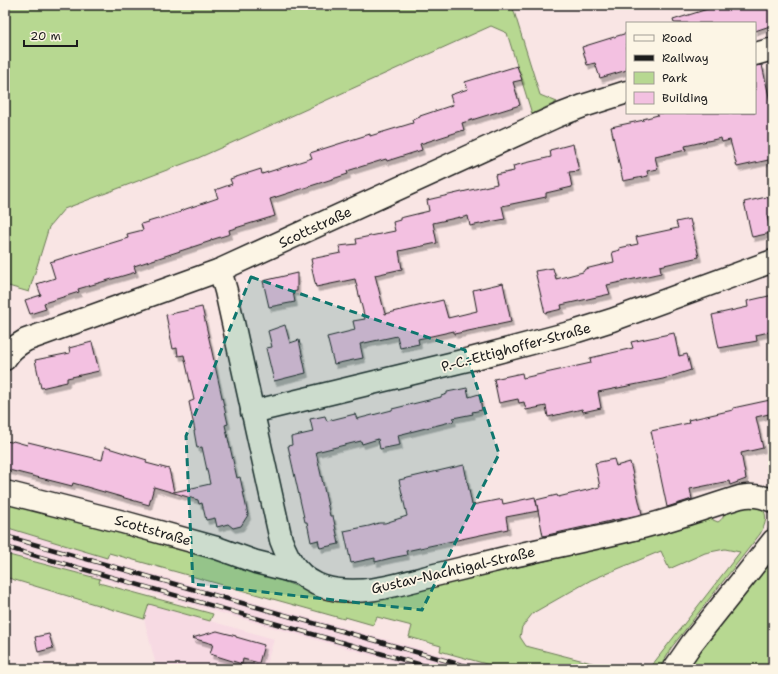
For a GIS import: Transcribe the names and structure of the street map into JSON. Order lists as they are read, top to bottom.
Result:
{
  "streets": {
    "street": ["Scottstraße", "P.-C.-Ettighoffer-Straße", "Gustav-Nachtigal-Straße"]
  },
  "crossings": [
    ["Scottstraße", "Gustav-Nachtigal-Straße"],
    ["P.-C.-Ettighoffer-Straße", "Gustav-Nachtigal-Straße"]
  ],
  "legend": [
    "Road",
    "Railway",
    "Park",
    "Building"
  ],
  "scale_bar": "20 m"
}
